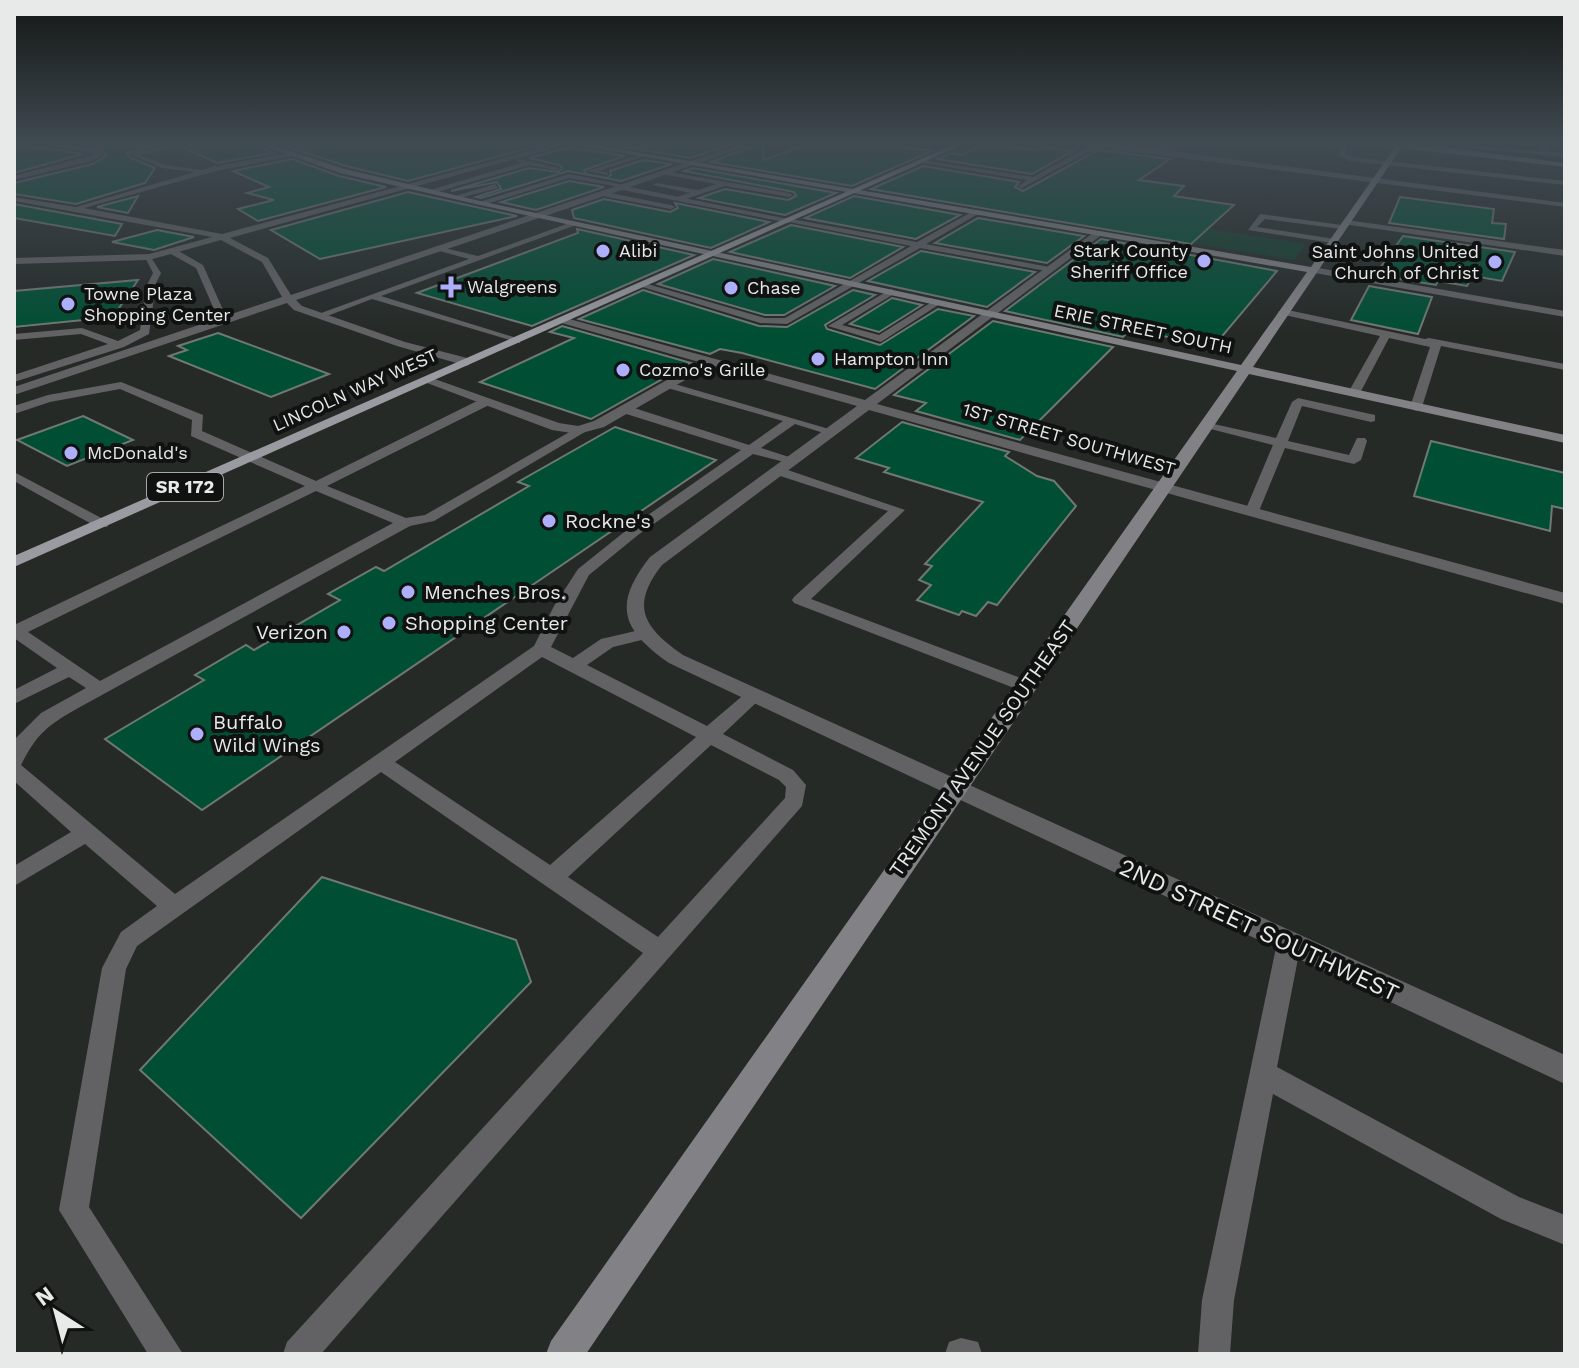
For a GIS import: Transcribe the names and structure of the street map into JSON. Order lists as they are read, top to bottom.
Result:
{
  "streets": {
    "main road": ["LINCOLN WAY WEST", "SR 172"],
    "street": [
      "ERIE STREET SOUTH",
      "1ST STREET SOUTHWEST",
      "TREMONT AVENUE SOUTHEAST",
      "2ND STREET SOUTHWEST"
    ]
  },
  "crossings": [
    ["ERIE STREET SOUTH", "LINCOLN WAY WEST"],
    ["ERIE STREET SOUTH", "SR 172"],
    ["ERIE STREET SOUTH", "TREMONT AVENUE SOUTHEAST"],
    ["LINCOLN WAY WEST", "1ST STREET SOUTHWEST"],
    ["LINCOLN WAY WEST", "SR 172"],
    ["1ST STREET SOUTHWEST", "TREMONT AVENUE SOUTHEAST"],
    ["TREMONT AVENUE SOUTHEAST", "2ND STREET SOUTHWEST"]
  ],
  "places": {
    "other": [
      "Alibi",
      "Stark County Sheriff Office",
      "Saint Johns United Church of Christ",
      "Chase",
      "Towne Plaza Shopping Center",
      "Hampton Inn",
      "Cozmo's Grille",
      "McDonald's",
      "Rockne's",
      "Menches Bros.",
      "Shopping Center",
      "Verizon",
      "Buffalo Wild Wings"
    ],
    "health": ["Walgreens"]
  },
  "north": "top left"
}
